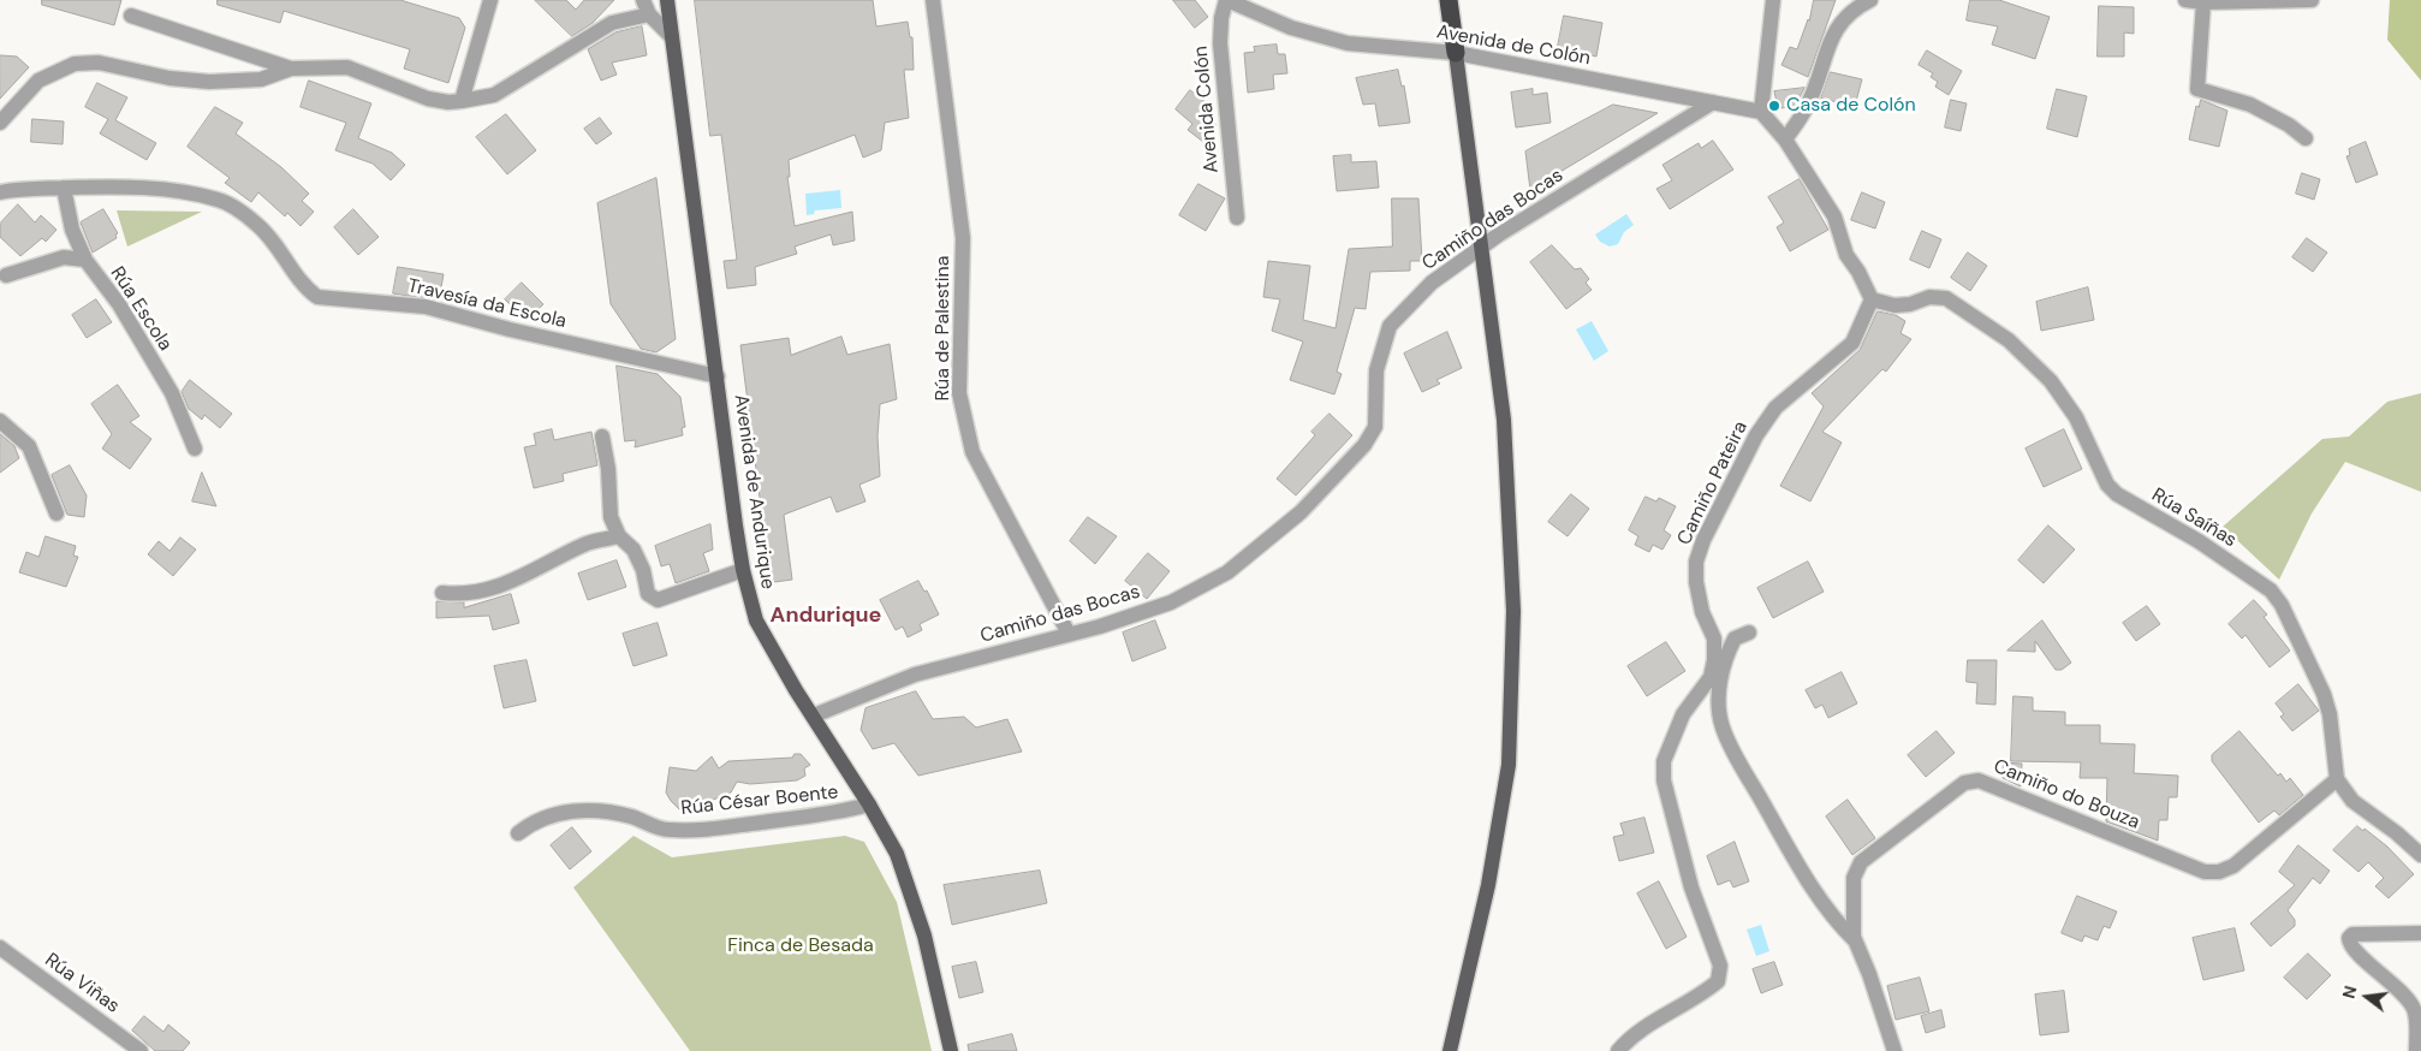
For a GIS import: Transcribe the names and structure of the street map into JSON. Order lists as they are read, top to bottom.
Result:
{
  "streets": {
    "main road": ["Avenida de Andurique"],
    "street": [
      "Avenida de Colón",
      "Avenida Colón",
      "Camiño das Bocas",
      "Travesía da Escola",
      "Rúa Escola",
      "Rúa de Palestina",
      "Camiño Pateira",
      "Rúa Saíñas",
      "Camiño do Bouza",
      "Rúa César Boente",
      "Rúa Viñas"
    ]
  },
  "crossings": [
    ["Avenida de Colón", "Avenida Colón"],
    ["Avenida de Colón", "Camiño das Bocas"],
    ["Camiño das Bocas", "Rúa de Palestina"],
    ["Camiño das Bocas", "Avenida de Andurique"],
    ["Travesía da Escola", "Rúa Escola"],
    ["Travesía da Escola", "Avenida de Andurique"],
    ["Camiño Pateira", "Rúa Saíñas"],
    ["Avenida de Andurique", "Rúa César Boente"],
    ["Rúa Saíñas", "Camiño do Bouza"]
  ],
  "districts": ["Andurique"],
  "parks": ["Finca de Besada"],
  "places": ["Casa de Colón"],
  "north": "left"
}
